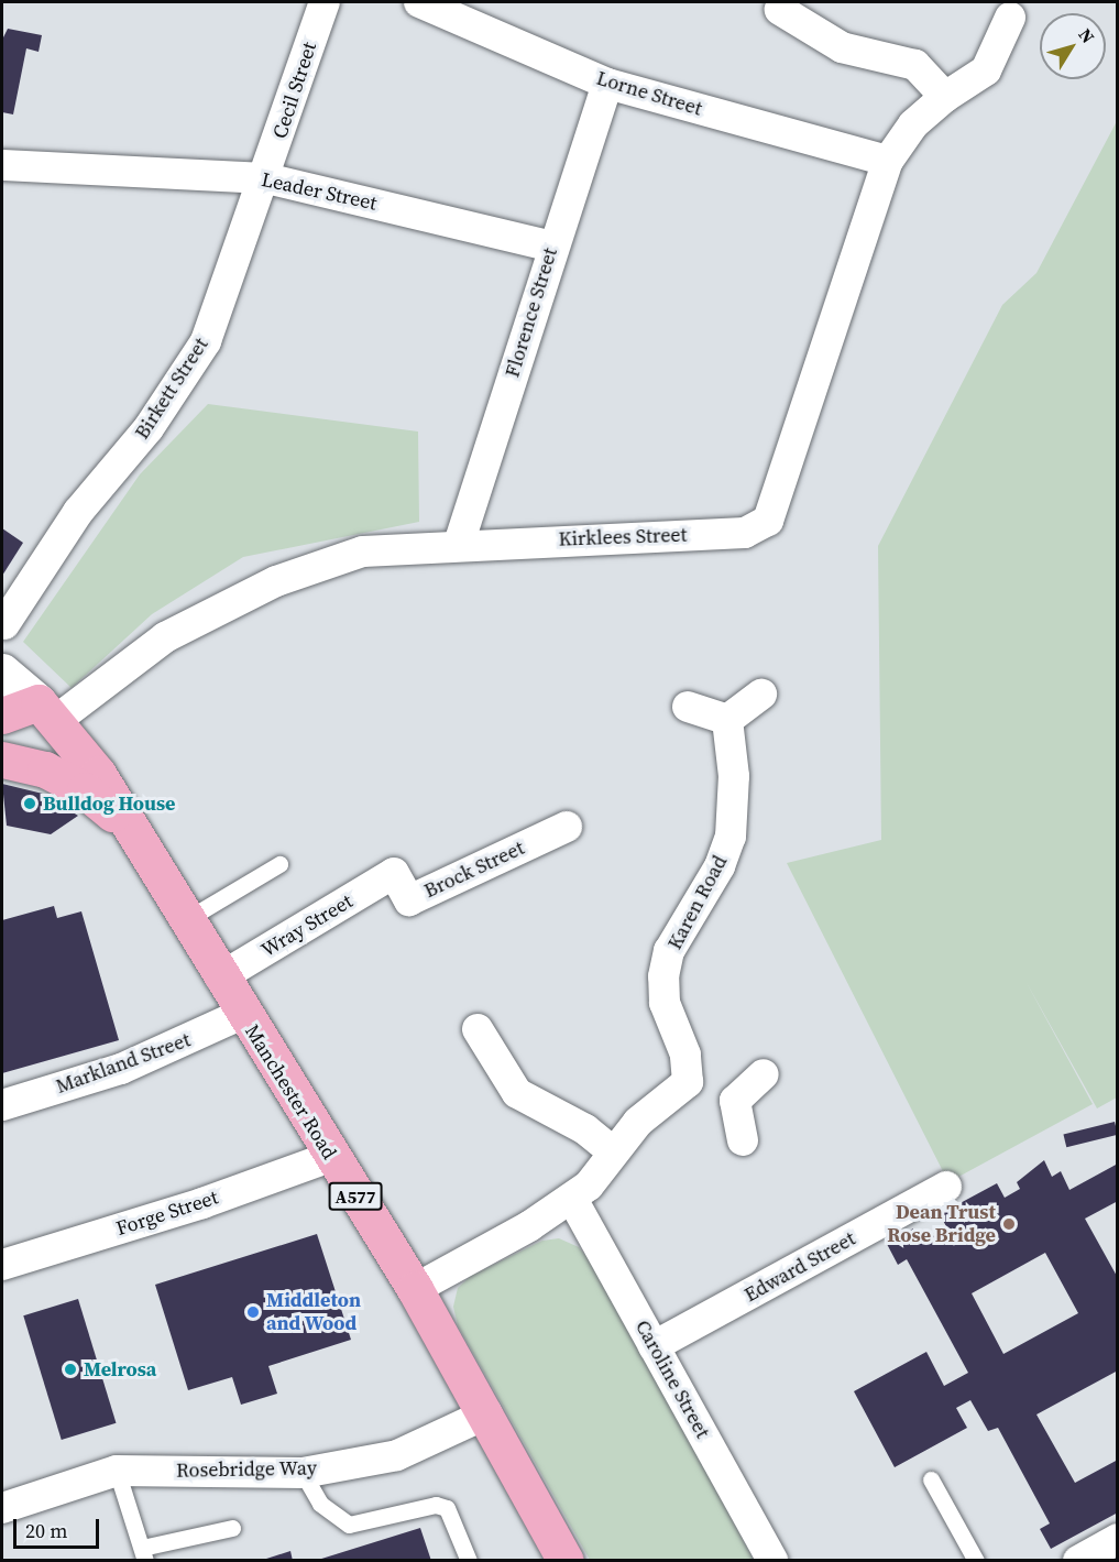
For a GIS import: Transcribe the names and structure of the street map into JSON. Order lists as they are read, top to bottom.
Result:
{
  "streets": {
    "highway": ["Manchester Road", "A577"],
    "street": [
      "Cecil Street",
      "Lorne Street",
      "Leader Street",
      "Florence Street",
      "Birkett Street",
      "Kirklees Street",
      "Brock Street",
      "Karen Road",
      "Wray Street",
      "Markland Street",
      "Forge Street",
      "Edward Street",
      "Caroline Street",
      "Rosebridge Way"
    ]
  },
  "crossings": [
    ["Cecil Street", "Leader Street"],
    ["Cecil Street", "Birkett Street"],
    ["Lorne Street", "Florence Street"],
    ["Lorne Street", "Kirklees Street"],
    ["Leader Street", "Florence Street"],
    ["Leader Street", "Birkett Street"],
    ["Florence Street", "Kirklees Street"],
    ["Kirklees Street", "Manchester Road"],
    ["Brock Street", "Wray Street"],
    ["Wray Street", "Manchester Road"],
    ["Markland Street", "Manchester Road"],
    ["Manchester Road", "Forge Street"],
    ["Manchester Road", "Rosebridge Way"],
    ["Edward Street", "Caroline Street"]
  ],
  "places": [
    "Bulldog House",
    "Dean Trust Rose Bridge",
    "Middleton and Wood",
    "Melrosa"
  ],
  "scale_bar": "20 m",
  "north": "top right"
}
